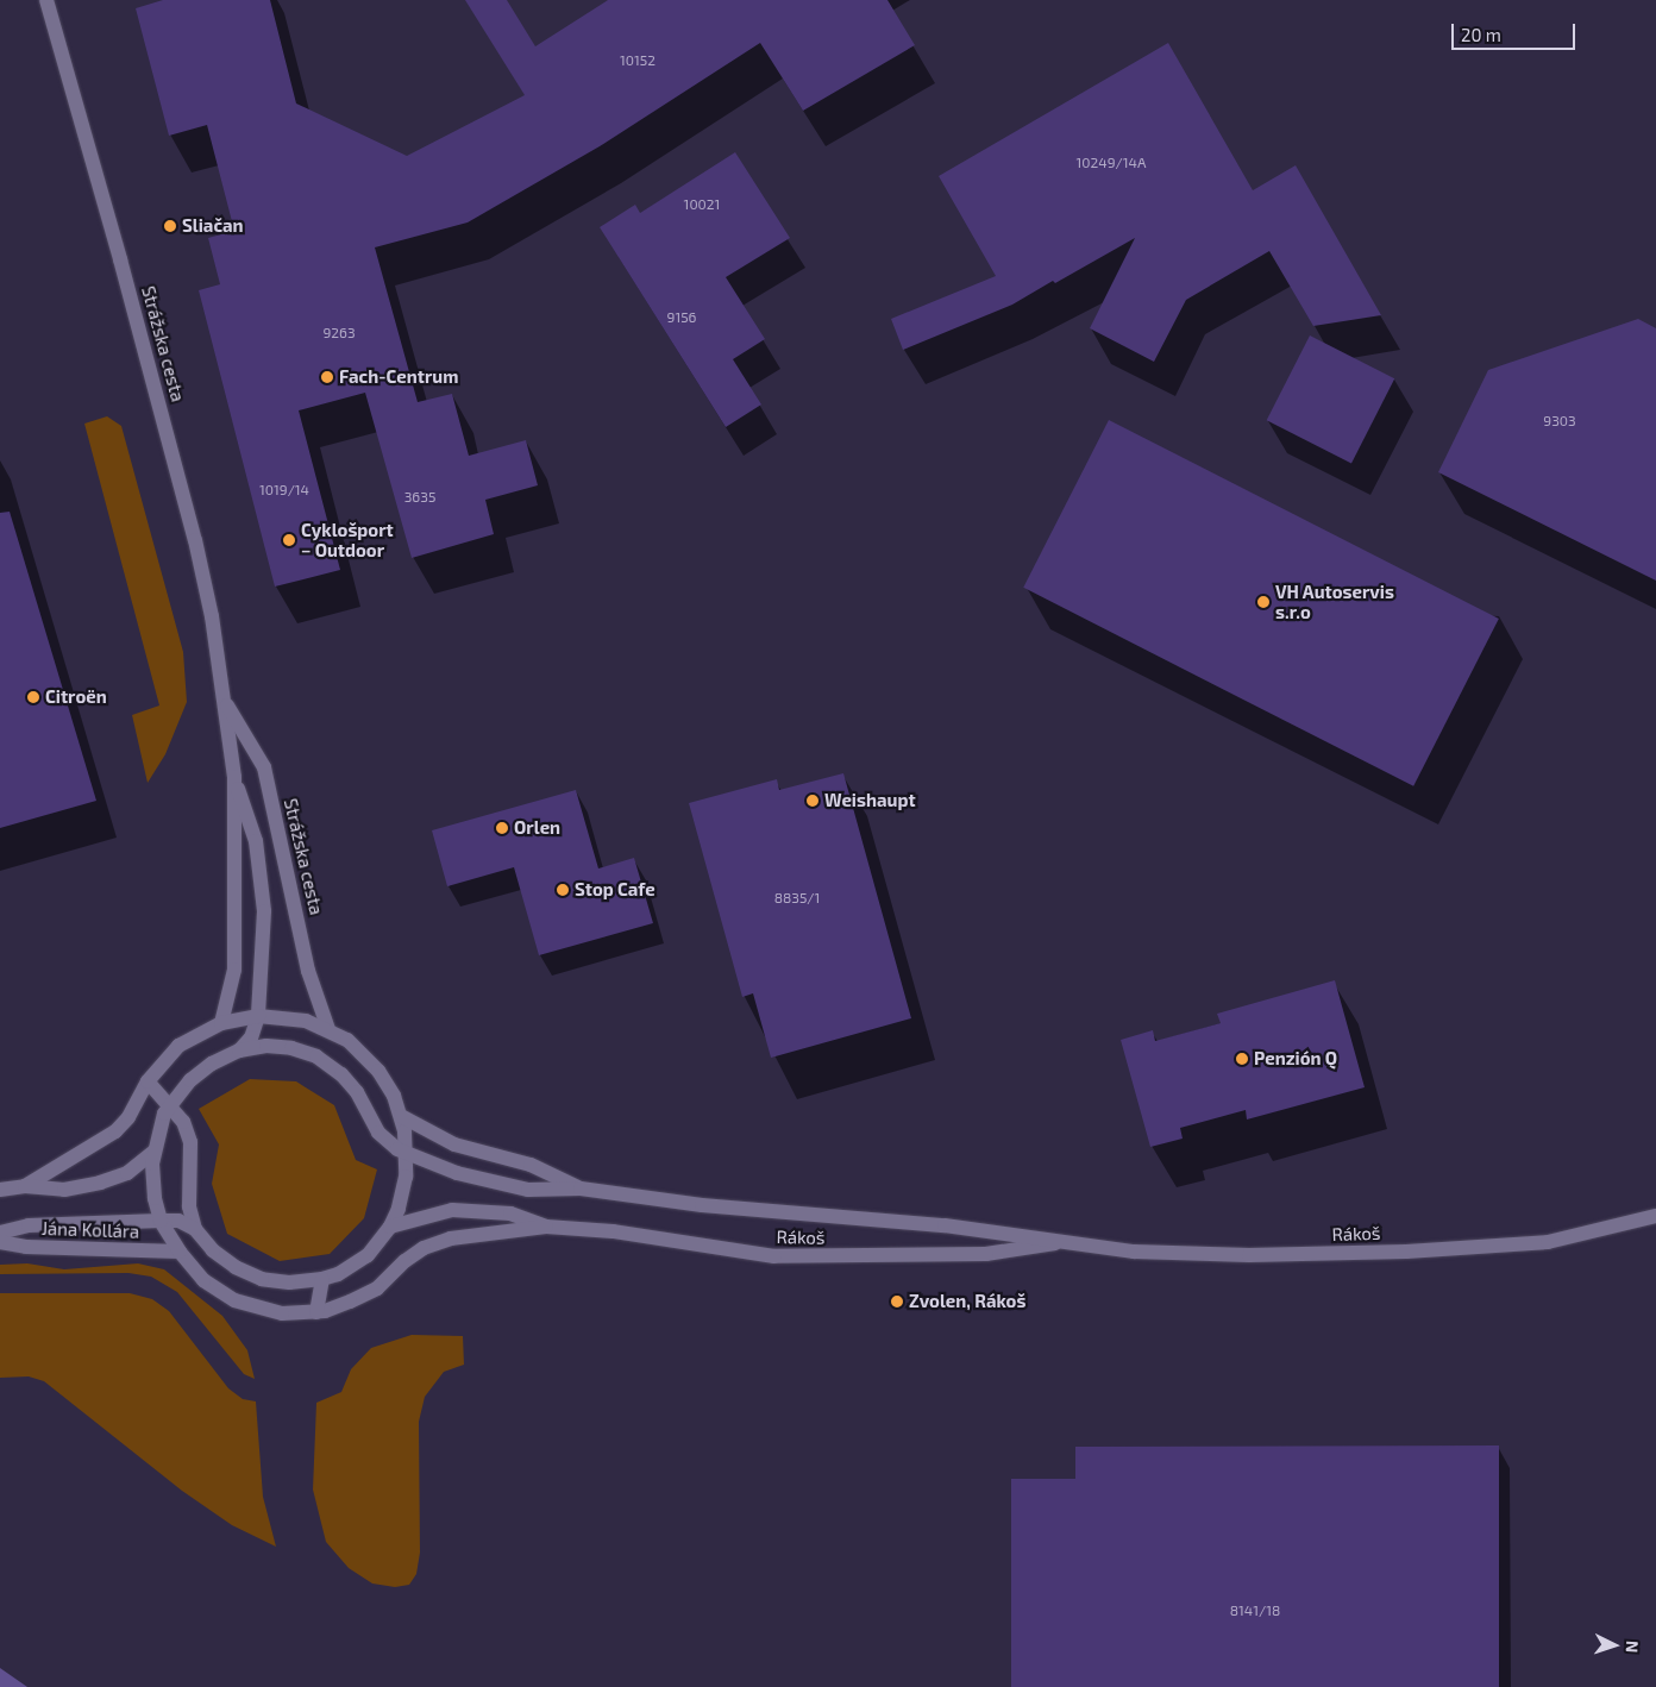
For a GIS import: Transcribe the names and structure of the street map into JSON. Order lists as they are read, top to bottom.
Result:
{
  "streets": {
    "street": ["Strážska cesta", "Jána Kollára", "Rákoš"]
  },
  "crossings": [
    ["Jána Kollára", "Rákoš"]
  ],
  "places": [
    "Sliačan",
    "Fach-Centrum",
    "Cyklošport – Outdoor",
    "VH Autoservis s.r.o",
    "Citroën",
    "Weishaupt",
    "Orlen",
    "Stop Cafe",
    "Penzión Q",
    "Zvolen, Rákoš"
  ],
  "house_numbers": [
    "10152",
    "10249/14A",
    "10021",
    "9156",
    "9263",
    "9303",
    "1019/14",
    "3635",
    "8835/1",
    "8141/18"
  ],
  "scale_bar": "20 m",
  "north": "right"
}
